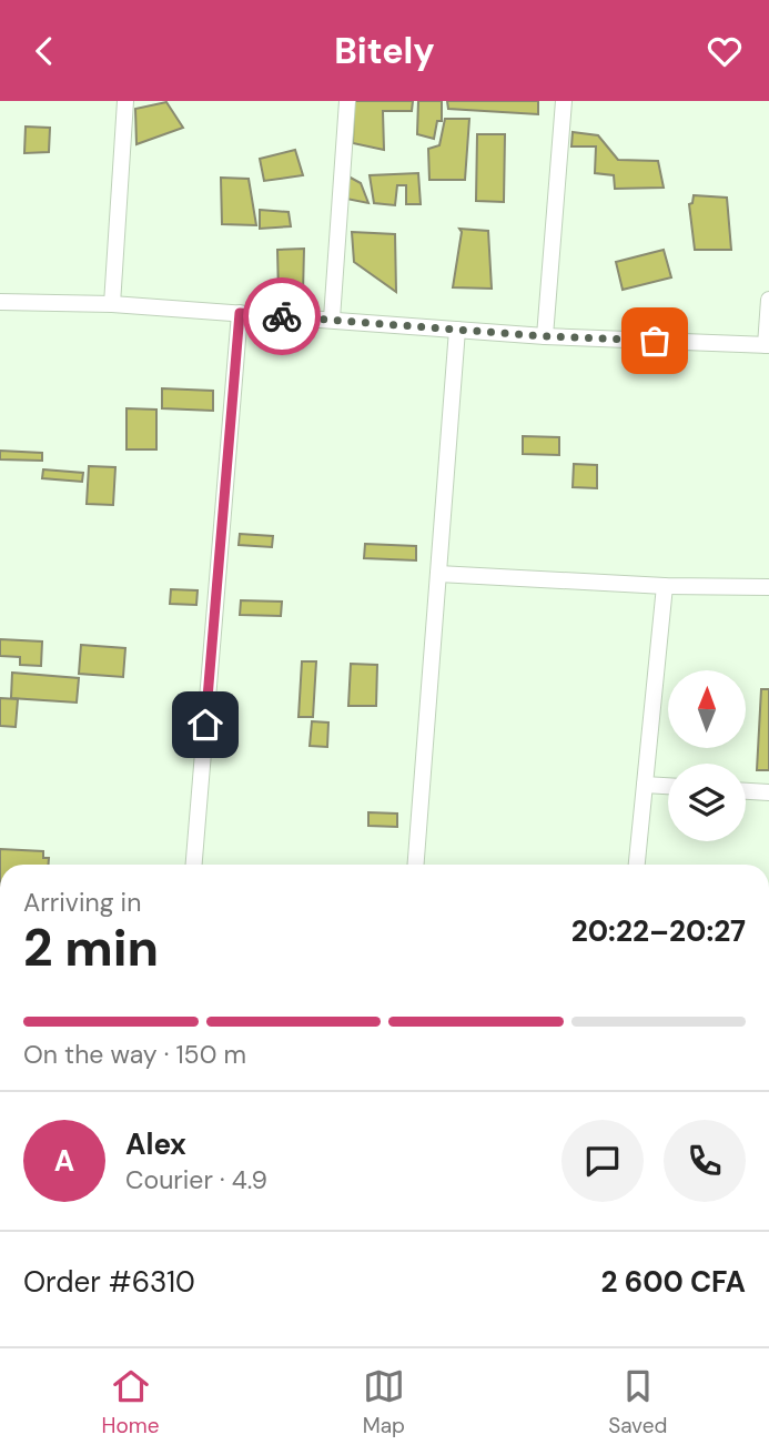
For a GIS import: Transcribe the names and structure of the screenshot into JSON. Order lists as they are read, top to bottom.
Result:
{
  "north": "top",
  "page": {
    "header": "Bitely",
    "heading": ["2 min", "Arriving in", "20:22–20:27"],
    "panel": [
      "Alex",
      "Courier · 4.9",
      "Order #6310",
      "2 600 CFA"
    ],
    "bar": "On the way · 150 m",
    "round": "A",
    "tabs": ["Home", "Map", "Saved"]
  }
}
